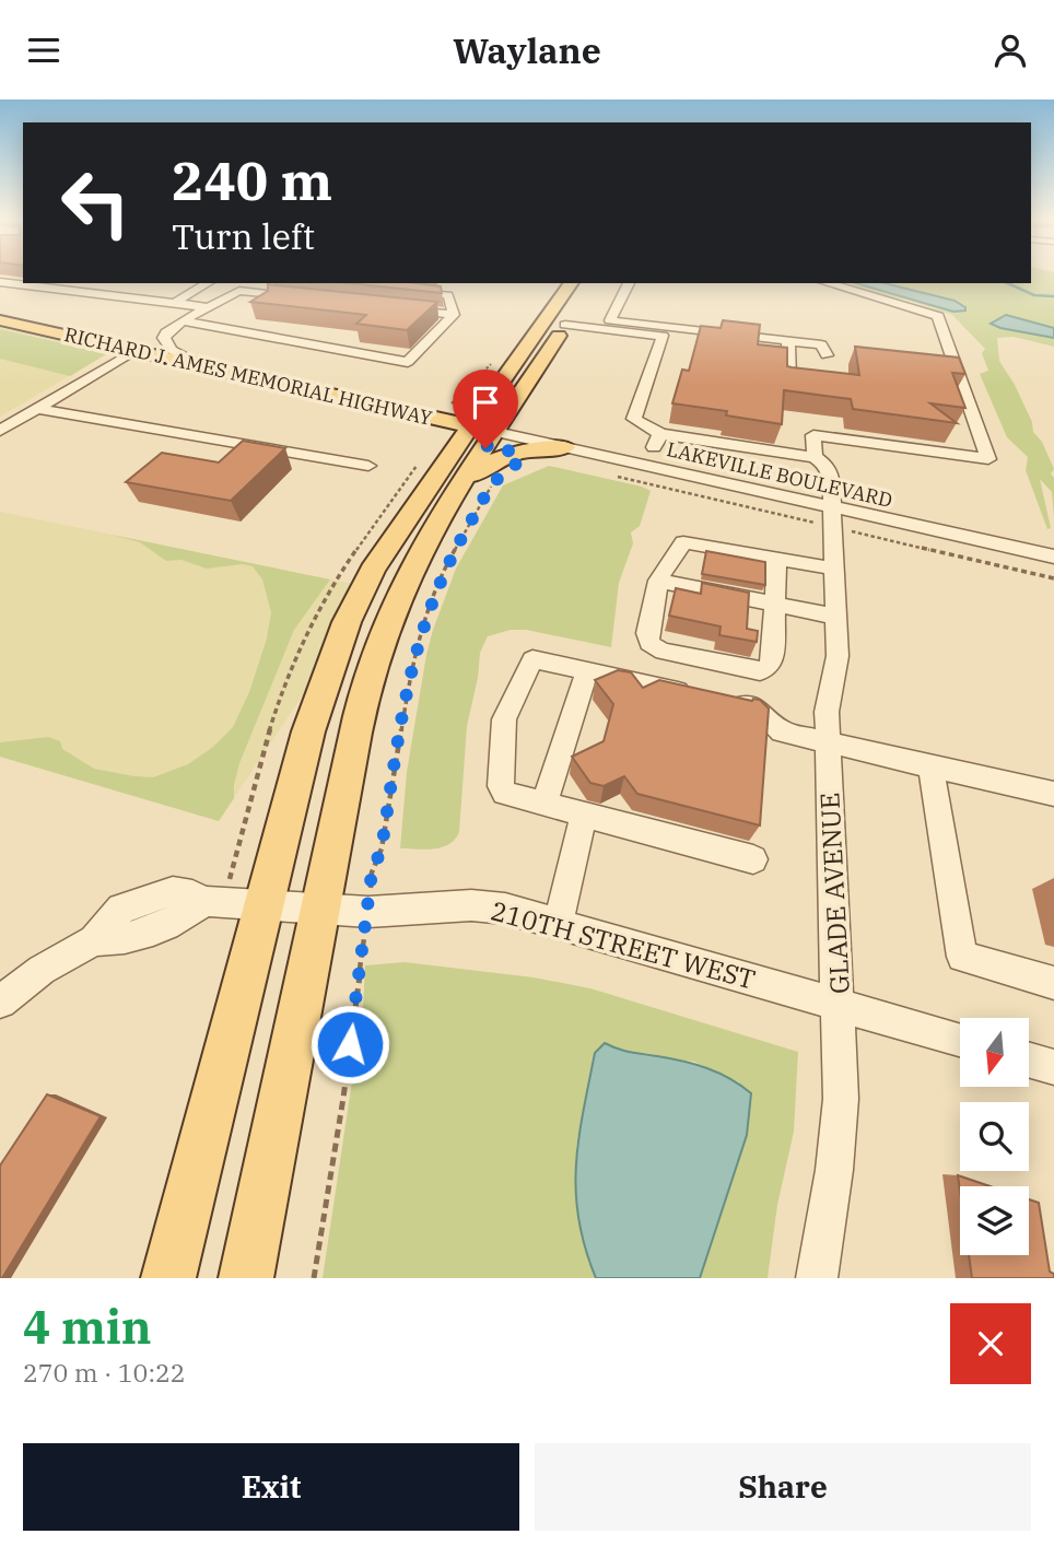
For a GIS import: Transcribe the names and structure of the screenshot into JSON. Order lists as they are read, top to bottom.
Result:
{
  "streets": {
    "main road": ["RICHARD J. AMES MEMORIAL HIGHWAY"],
    "street": ["LAKEVILLE BOULEVARD", "GLADE AVENUE", "210TH STREET WEST"]
  },
  "crossings": [
    ["RICHARD J. AMES MEMORIAL HIGHWAY", "LAKEVILLE BOULEVARD"],
    ["LAKEVILLE BOULEVARD", "GLADE AVENUE"],
    ["GLADE AVENUE", "210TH STREET WEST"]
  ],
  "north": "bottom",
  "page": {
    "header": "Waylane",
    "turn": ["240 m", "Turn left"],
    "heading": ["4 min", "270 m · 10:22"],
    "buttons": ["Exit", "Share"]
  }
}
